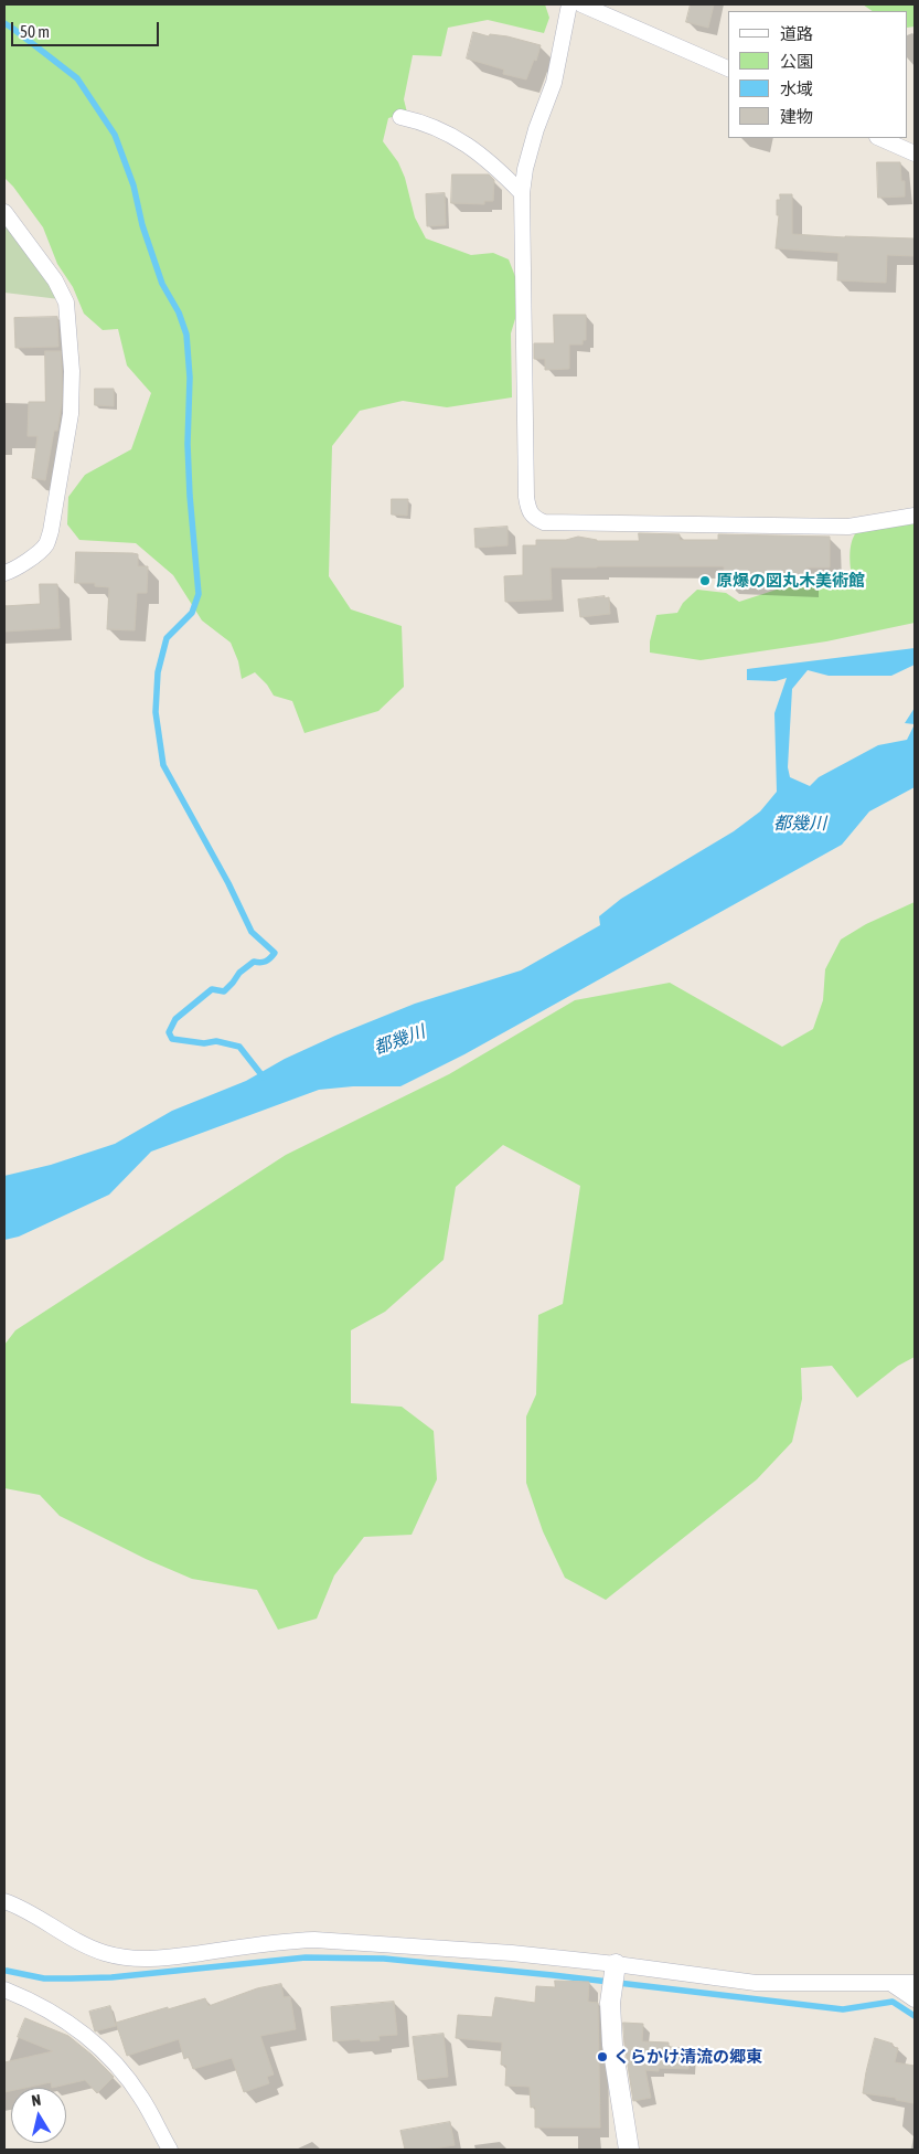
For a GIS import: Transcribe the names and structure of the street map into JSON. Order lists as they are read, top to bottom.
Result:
{
  "water": ["都幾川"],
  "places": ["原爆の図丸木美術館", "くらかけ清流の郷東"],
  "legend": [
    "道路",
    "公園",
    "水域",
    "建物"
  ],
  "scale_bar": "50 m",
  "north": "top"
}
